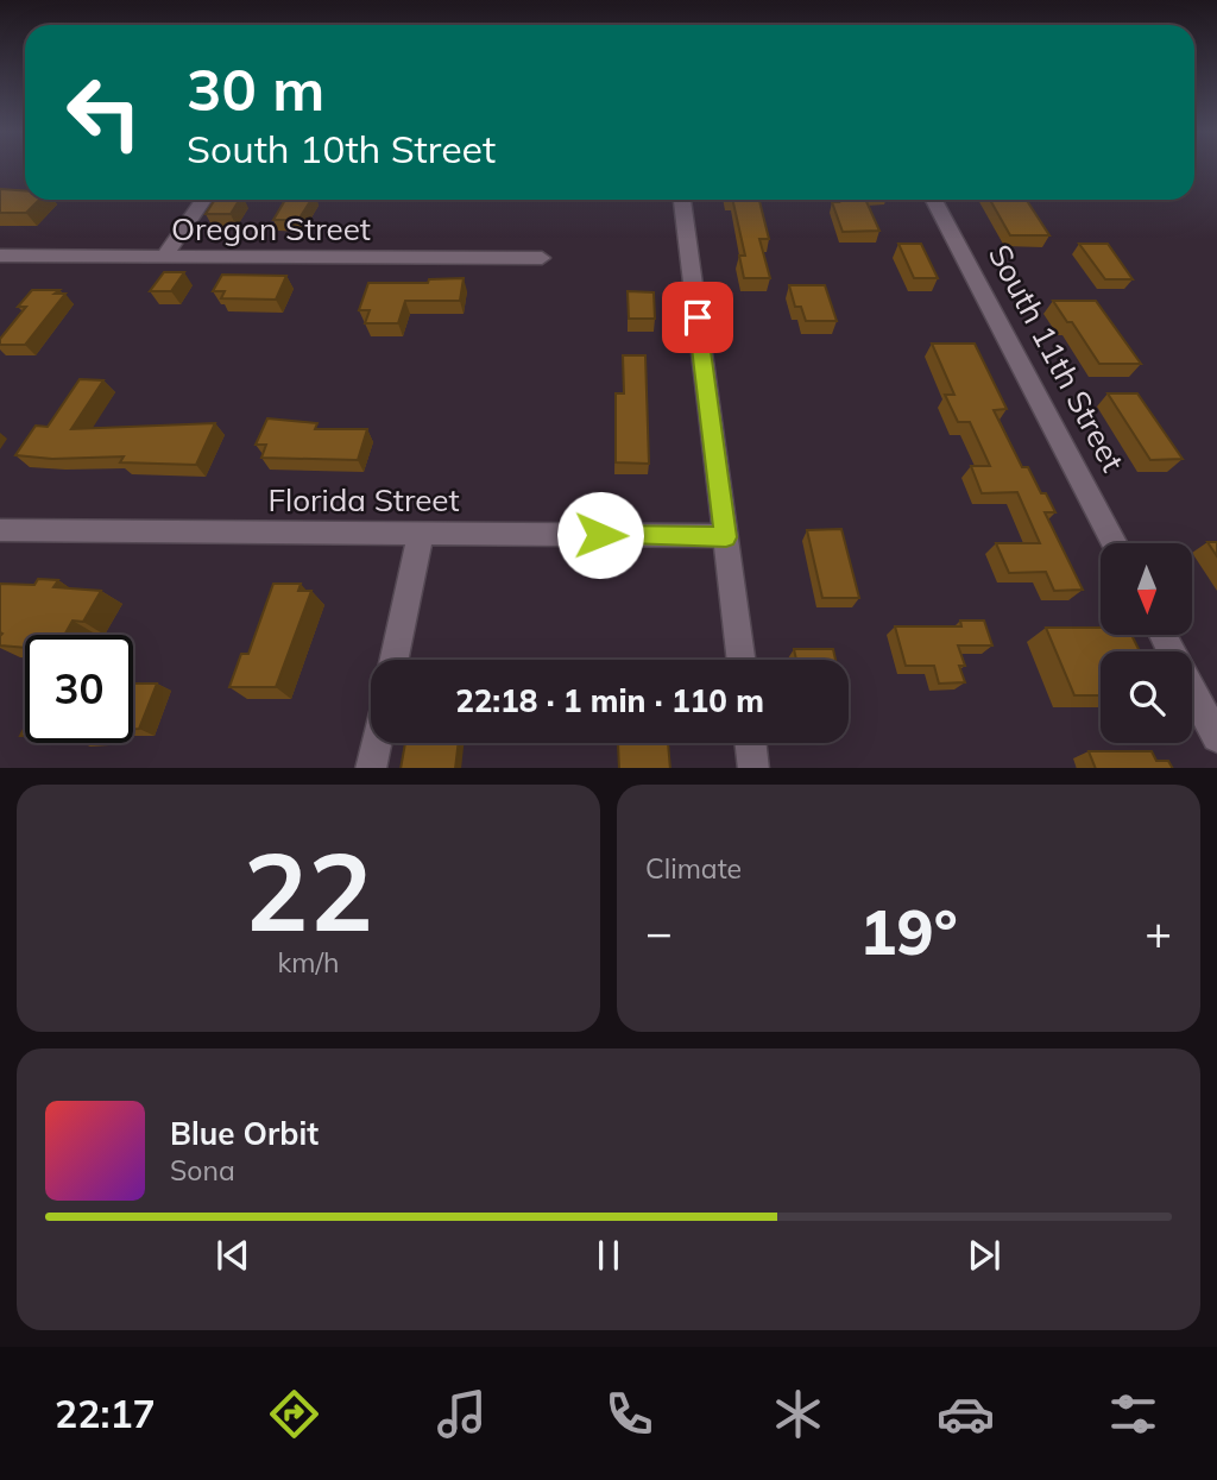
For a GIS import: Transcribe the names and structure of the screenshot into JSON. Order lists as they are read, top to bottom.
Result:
{
  "streets": {
    "street": ["Oregon Street", "South 11th Street", "Florida Street"]
  },
  "north": "bottom",
  "page": {
    "turn": ["30 m", "South 10th Street"],
    "limit": "30",
    "trip": "22:18 · 1 min · 110 m",
    "tile": [
      ["22", "km/h"],
      "Climate"
    ],
    "heat": ["−", "19°", "+"],
    "song": ["Blue Orbit", "Sona"],
    "tabs": "22:17"
  }
}
